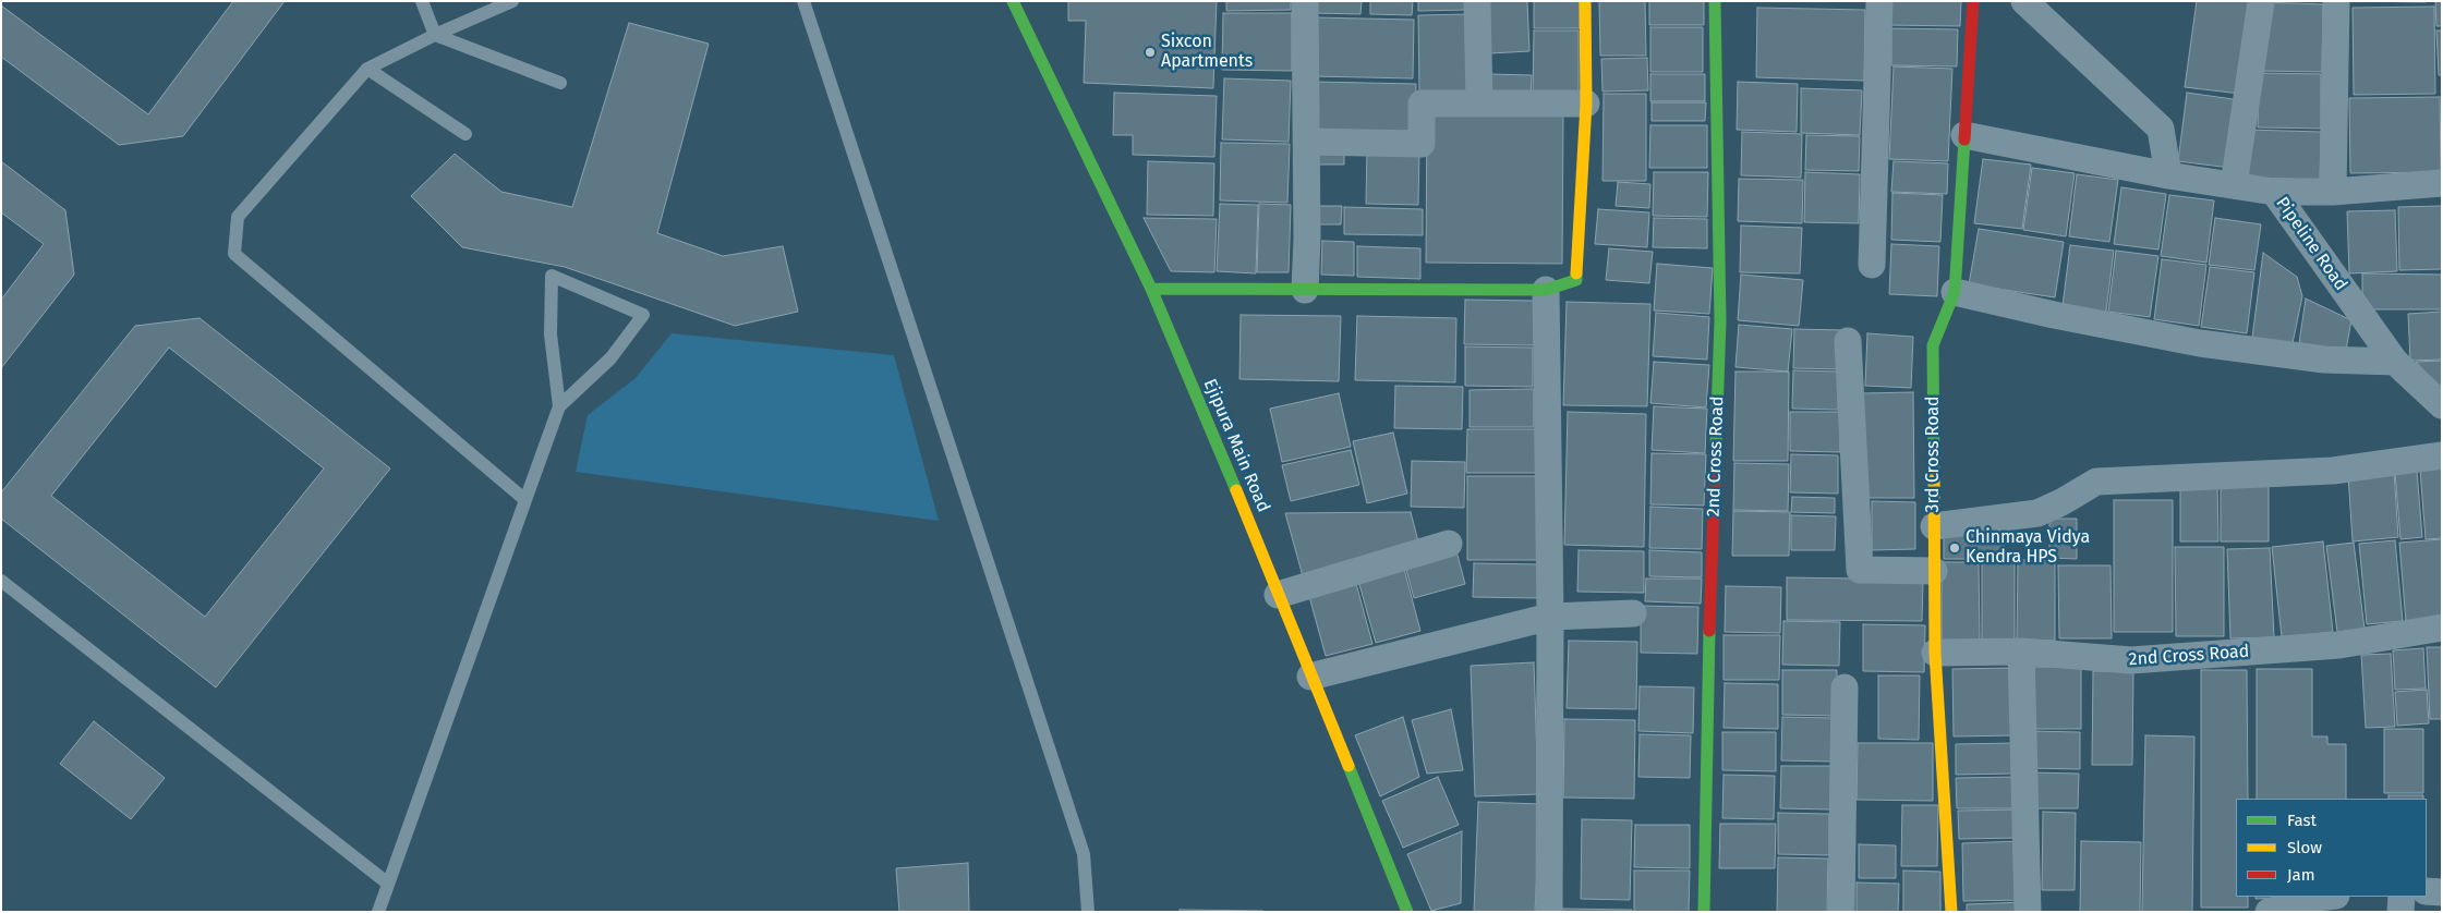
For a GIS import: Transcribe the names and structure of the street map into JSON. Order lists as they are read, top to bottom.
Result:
{
  "streets": {
    "street": [
      "Pipeline Road",
      "Ejipura Main Road",
      "3rd Cross Road",
      "2nd Cross Road"
    ]
  },
  "crossings": [
    ["Pipeline Road", "3rd Cross Road"],
    ["3rd Cross Road", "2nd Cross Road"]
  ],
  "places": ["Sixcon Apartments", "Chinmaya Vidya Kendra HPS"],
  "legend": ["Fast", "Slow", "Jam"]
}
